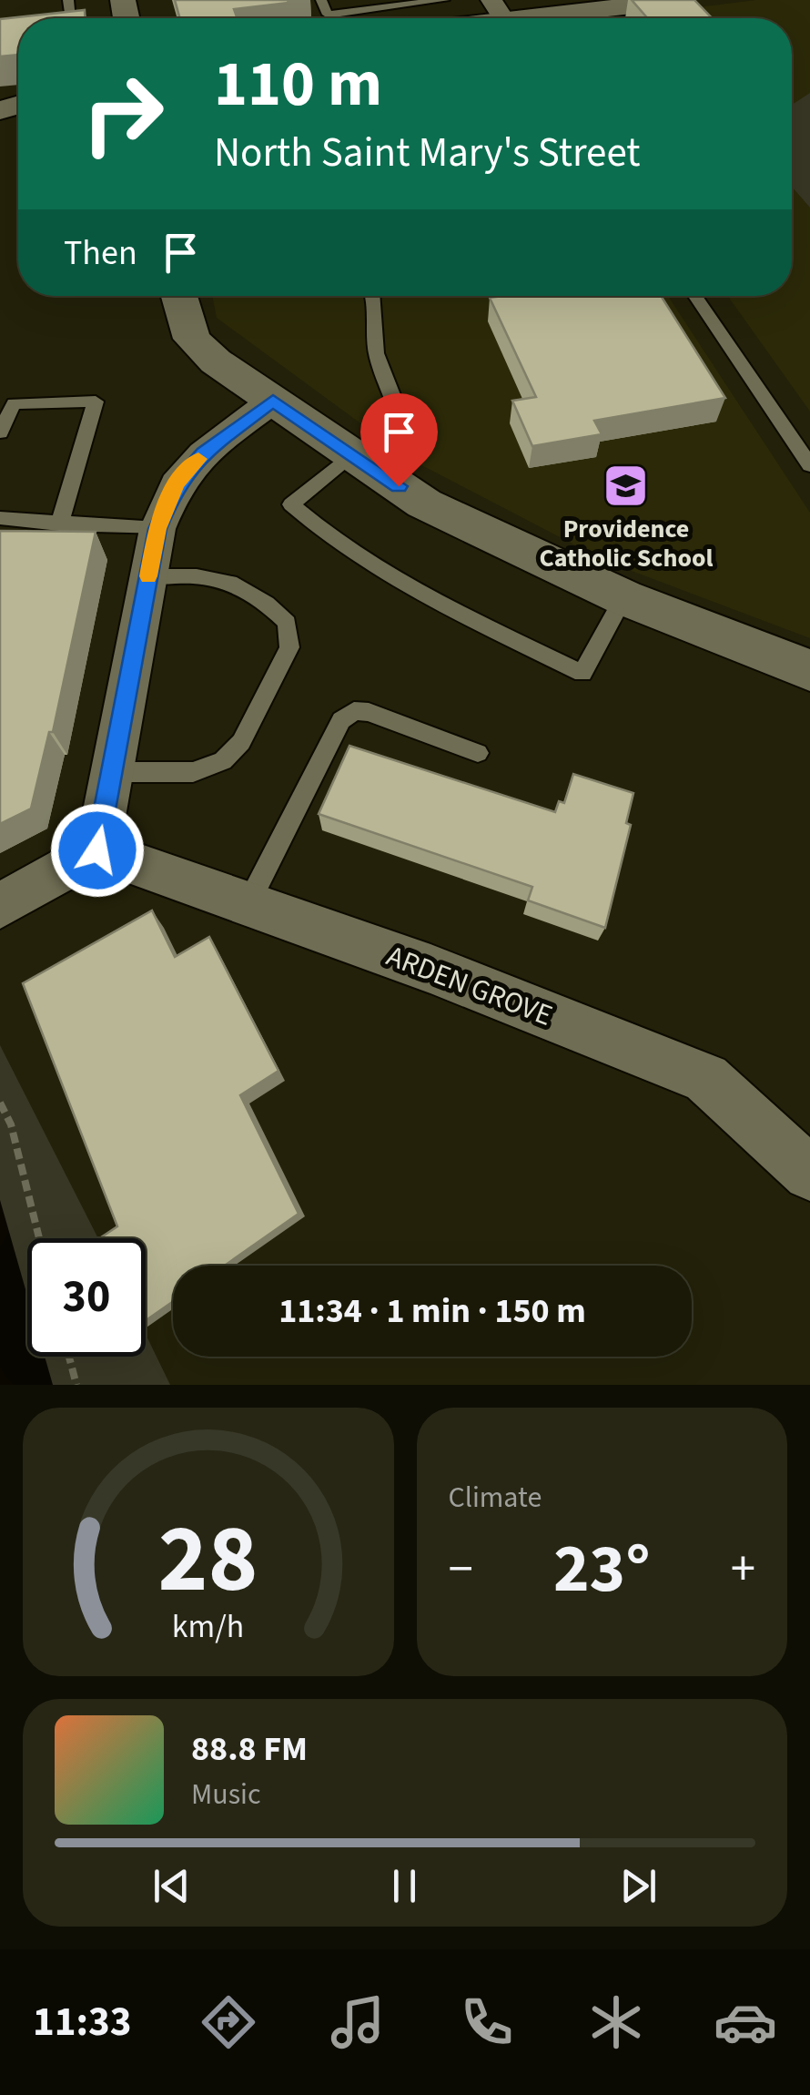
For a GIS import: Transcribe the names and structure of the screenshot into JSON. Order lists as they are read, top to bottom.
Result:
{
  "streets": {
    "street": ["ARDEN GROVE"]
  },
  "places": {
    "school or university": ["Providence Catholic School"]
  },
  "page": {
    "turn": ["110 m", "North Saint Mary's Street"],
    "then": "Then",
    "limit": "30",
    "trip": "11:34 · 1 min · 150 m",
    "tile": "Climate",
    "heat": ["−", "23°", "+"],
    "song": ["88.8 FM", "Music"],
    "tabs": "11:33",
    "gauge": ["28", "km/h"]
  }
}
